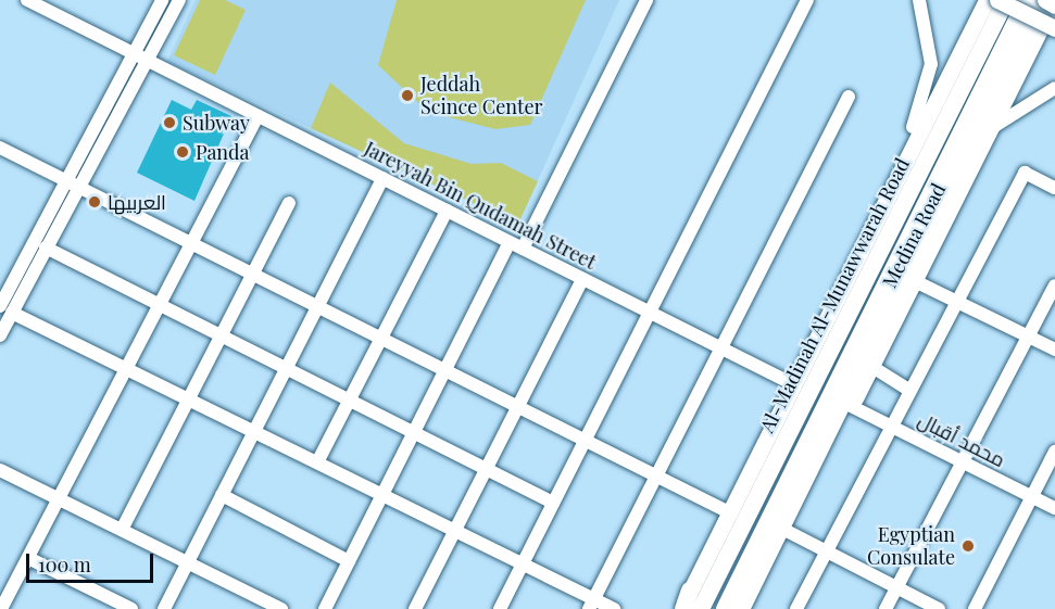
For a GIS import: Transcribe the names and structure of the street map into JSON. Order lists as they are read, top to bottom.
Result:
{
  "streets": {
    "highway": ["Al-Madinah Al-Munawwarah Road"],
    "main road": ["Medina Road"],
    "street": ["Jareyyah Bin Qudamah Street", "محمد أقبال"]
  },
  "crossings": [
    ["Jareyyah Bin Qudamah Street", "Medina Road"]
  ],
  "places": [
    "Jeddah Scince Center",
    "Subway",
    "Panda",
    "العربيها",
    "Egyptian Consulate"
  ],
  "scale_bar": "100 m"
}
